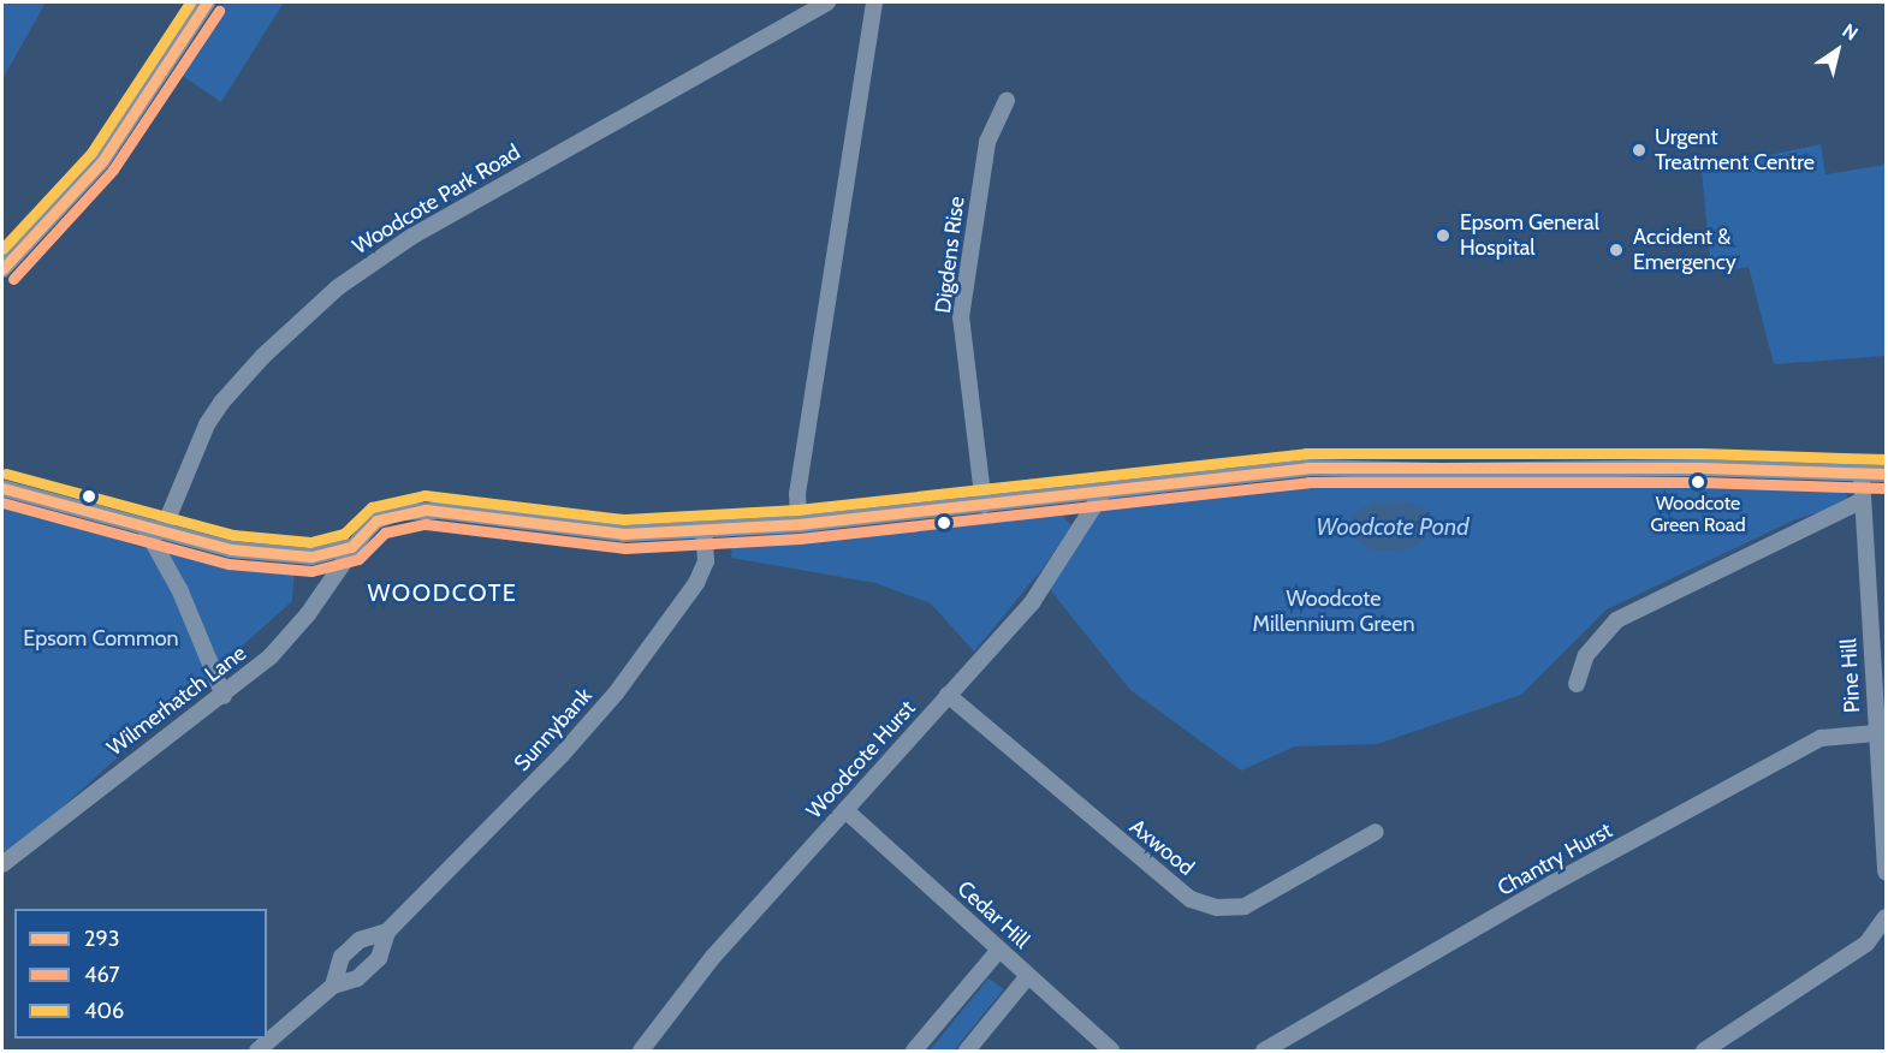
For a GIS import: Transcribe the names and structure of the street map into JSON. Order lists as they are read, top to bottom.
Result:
{
  "streets": {
    "street": [
      "Woodcote Park Road",
      "Digdens Rise",
      "Pine Hill",
      "Wilmerhatch Lane",
      "Sunnybank",
      "Woodcote Hurst",
      "Axwood",
      "Chantry Hurst",
      "Cedar Hill"
    ]
  },
  "crossings": [
    ["Pine Hill", "Chantry Hurst"],
    ["Woodcote Hurst", "Axwood"],
    ["Woodcote Hurst", "Cedar Hill"]
  ],
  "districts": ["WOODCOTE"],
  "water": ["Woodcote Pond"],
  "parks": ["Woodcote Millennium Green", "Epsom Common"],
  "places": [
    "Urgent Treatment Centre",
    "Epsom General Hospital",
    "Accident & Emergency",
    "Woodcote Green Road"
  ],
  "lines": ["transit line 293", "transit line 406", "transit line 467"],
  "legend": ["293", "467", "406"],
  "north": "top right"
}
